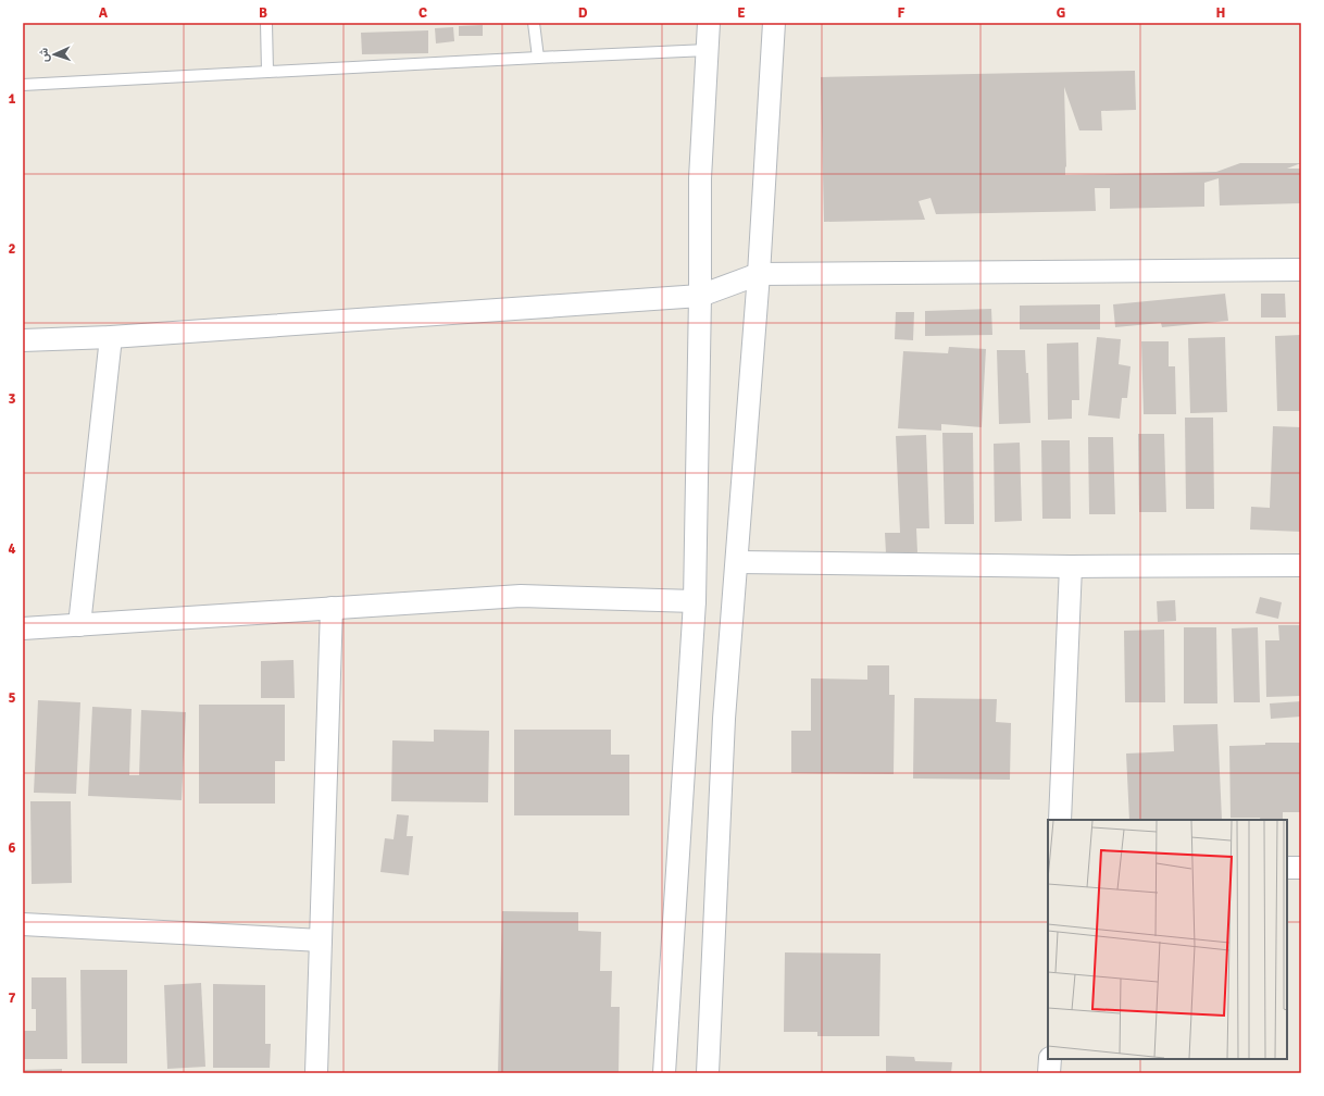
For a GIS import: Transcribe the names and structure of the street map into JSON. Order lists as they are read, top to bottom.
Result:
{
  "north": "left",
  "grid": {
    "columns": [
      "A",
      "B",
      "C",
      "D",
      "E",
      "F",
      "G",
      "H"
    ],
    "rows": [
      "1",
      "2",
      "3",
      "4",
      "5",
      "6",
      "7"
    ]
  }
}
